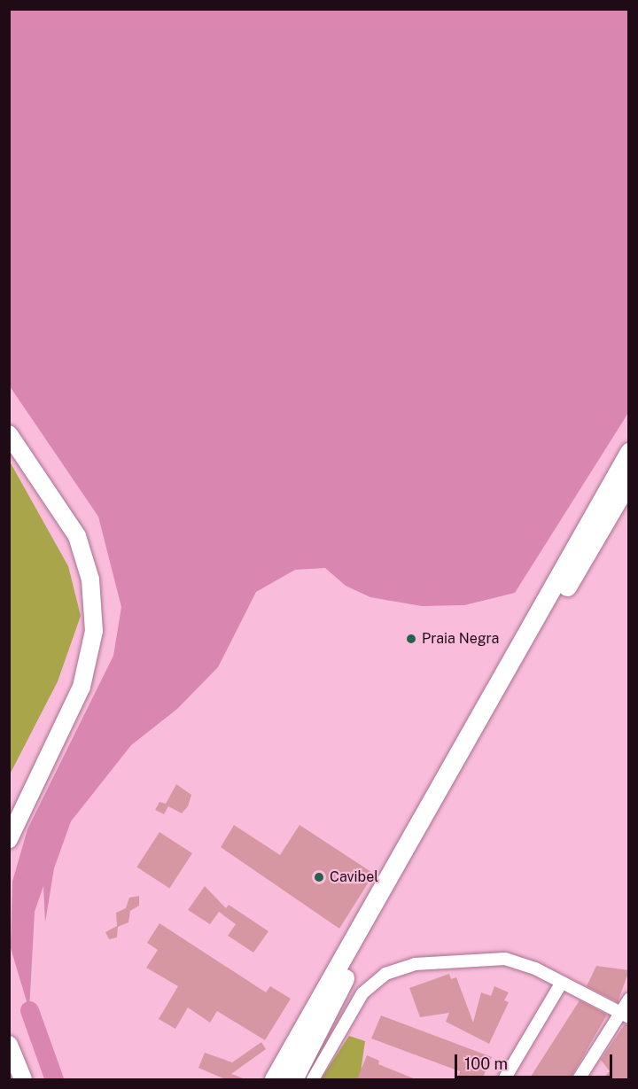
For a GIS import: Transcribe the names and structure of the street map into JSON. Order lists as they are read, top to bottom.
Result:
{
  "places": ["Praia Negra", "Cavibel"],
  "scale_bar": "100 m"
}
